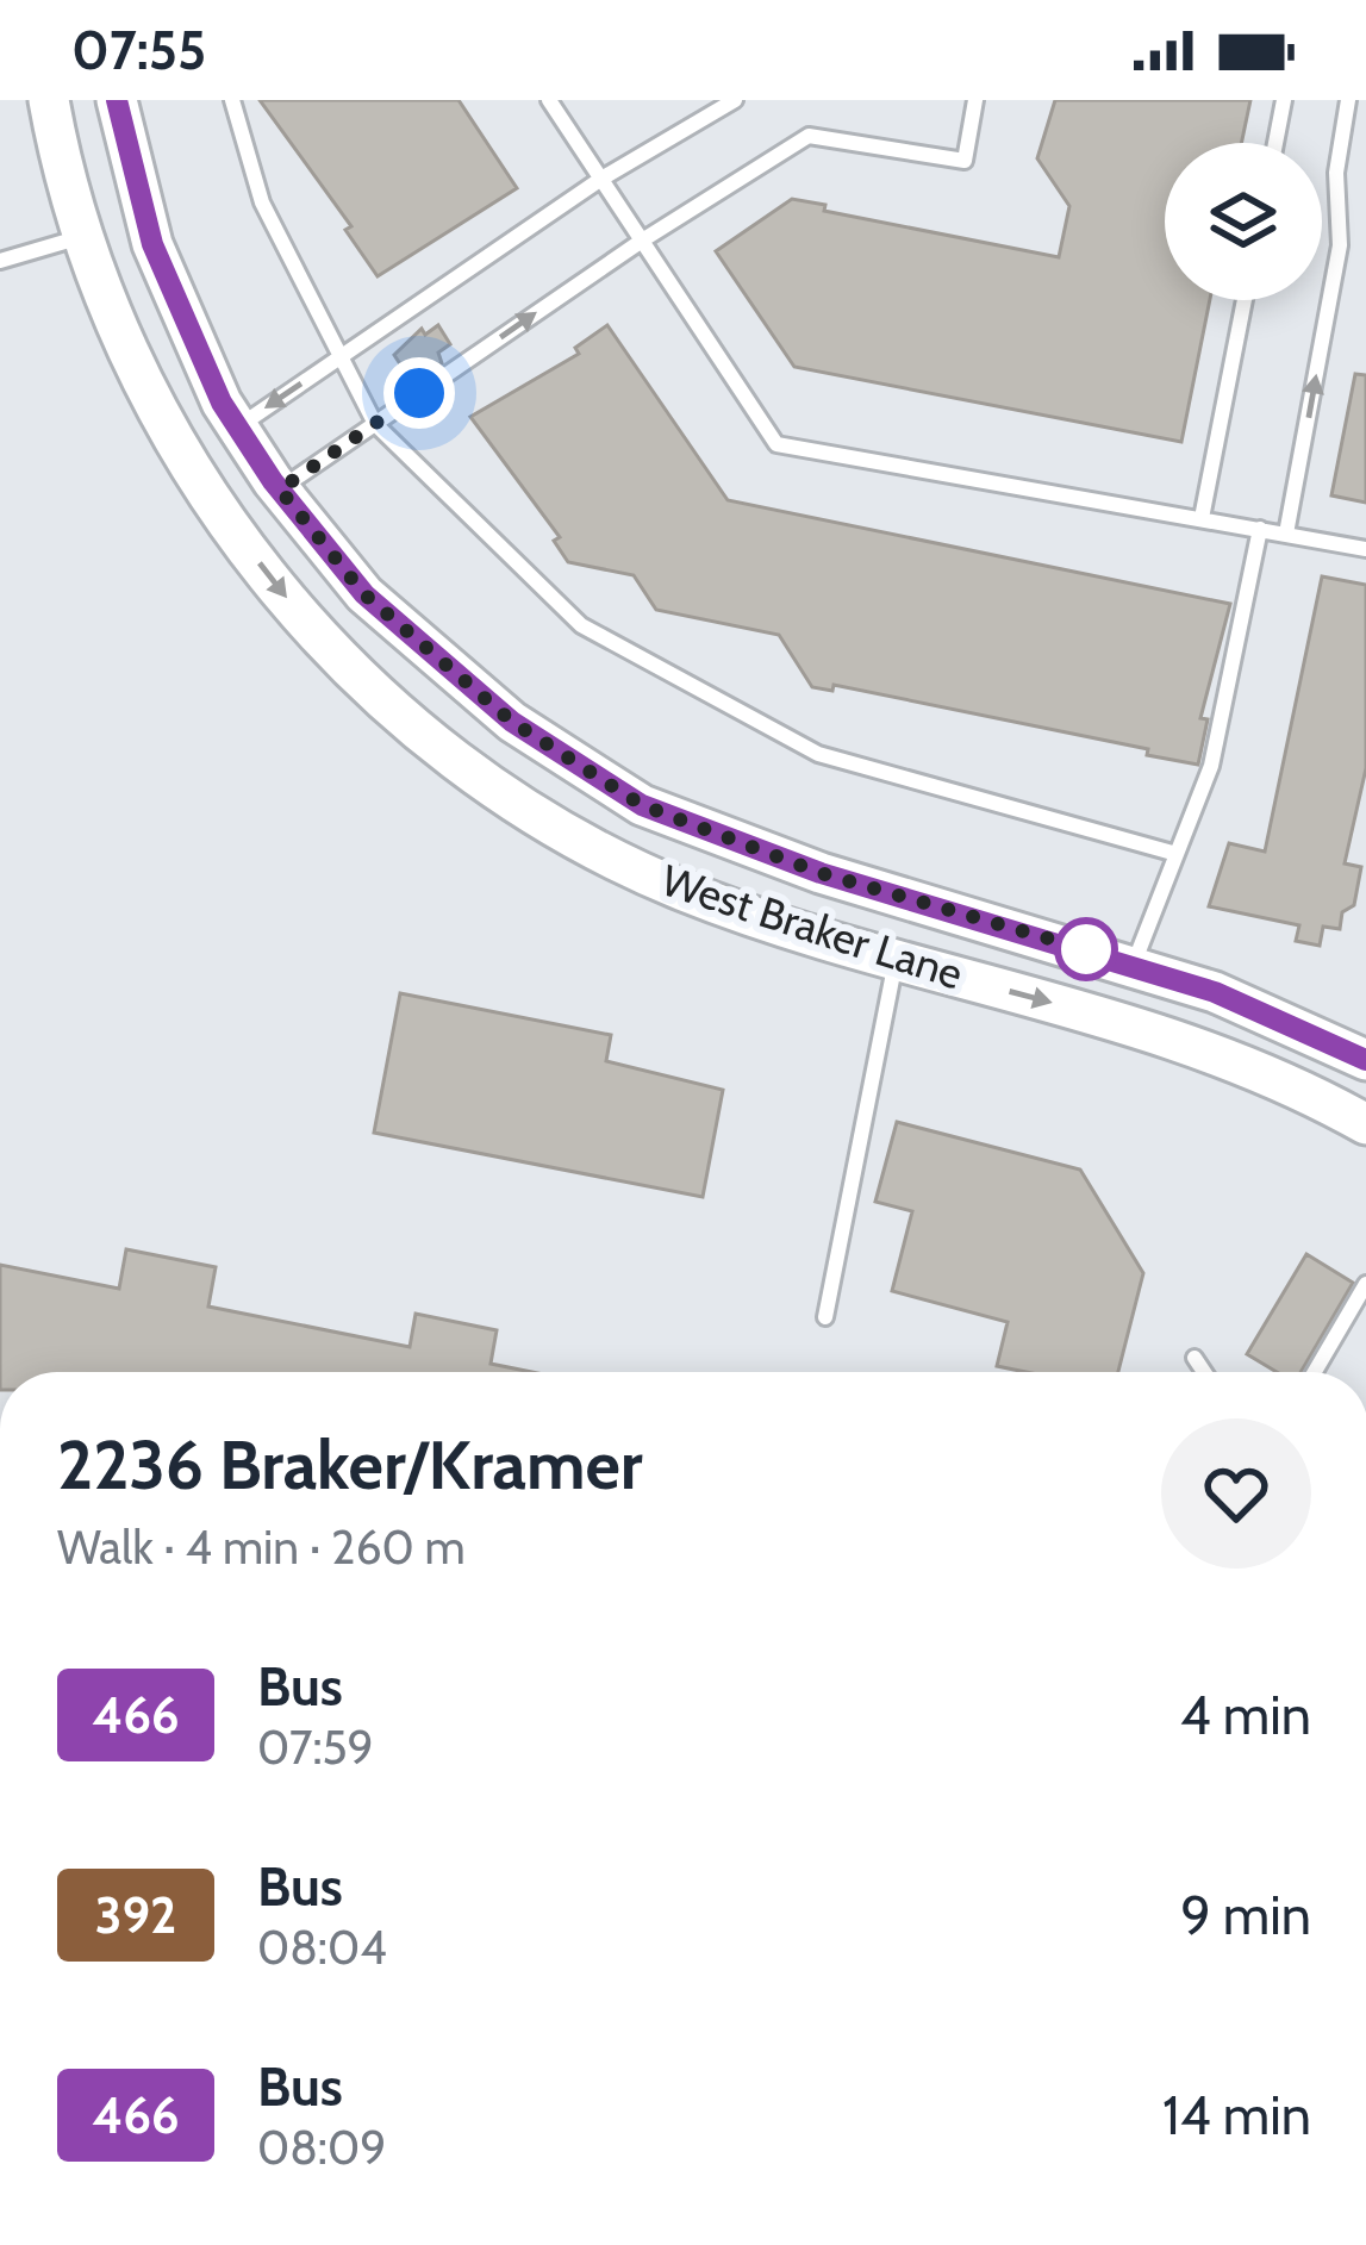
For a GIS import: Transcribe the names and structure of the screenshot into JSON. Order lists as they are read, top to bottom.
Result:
{
  "streets": {
    "main road": ["West Braker Lane"]
  },
  "lines": ["bus line 466"],
  "page": {
    "status": "07:55",
    "heading": ["2236 Braker/Kramer", "Walk · 4 min · 260 m"],
    "list": [
      {
        "mark": "466",
        "name": "Bus",
        "note": "07:59",
        "value": "4 min"
      },
      {
        "mark": "392",
        "name": "Bus",
        "note": "08:04",
        "value": "9 min"
      },
      {
        "mark": "466",
        "name": "Bus",
        "note": "08:09",
        "value": "14 min"
      }
    ]
  }
}
